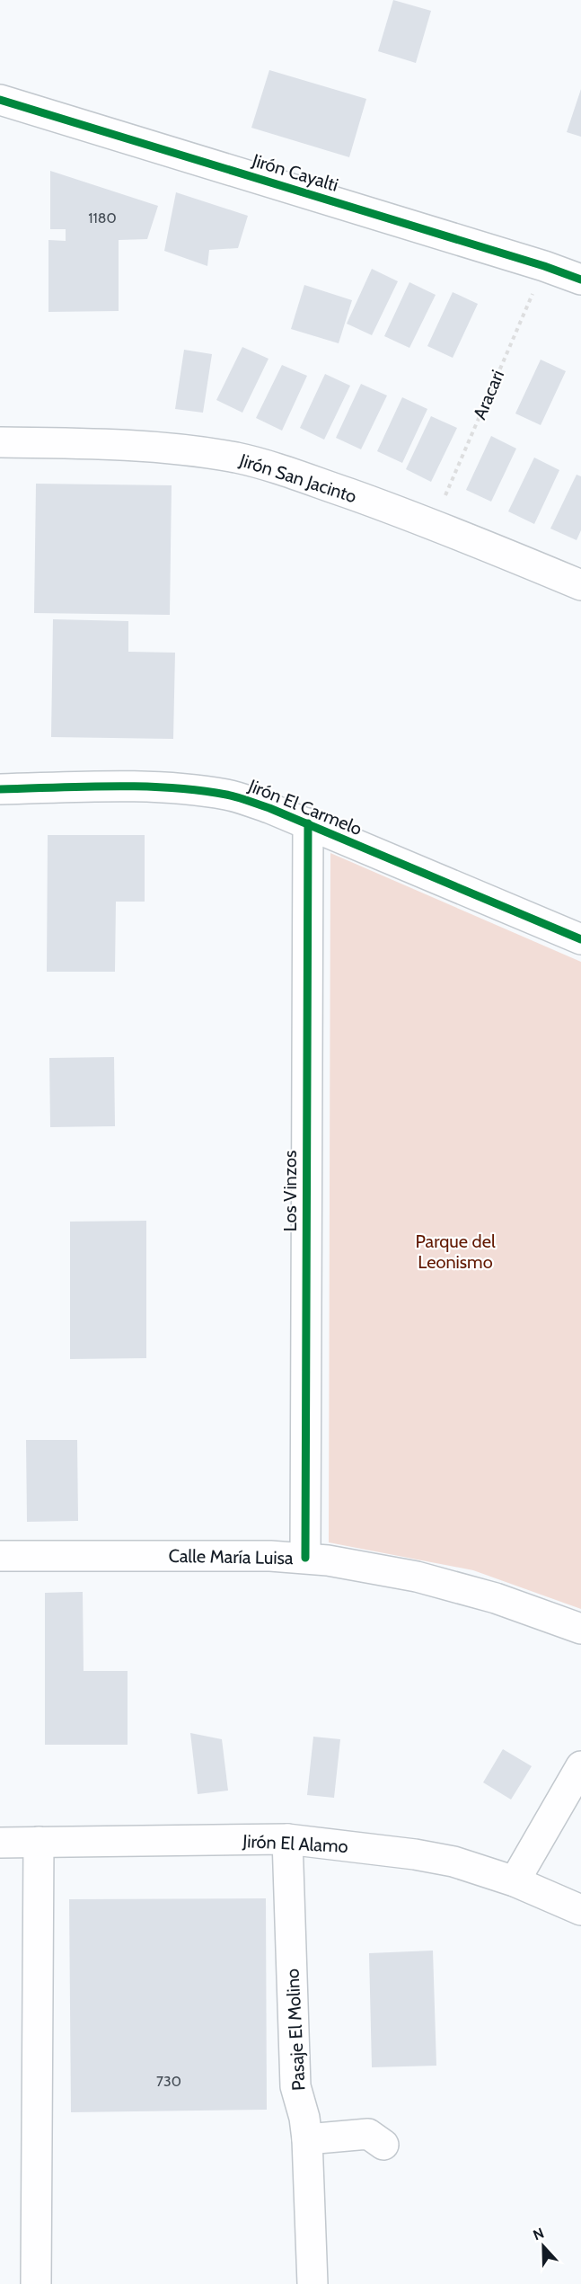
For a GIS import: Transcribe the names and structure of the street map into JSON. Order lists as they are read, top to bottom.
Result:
{
  "streets": {
    "street": [
      "Jirón Cayalti",
      "Jirón San Jacinto",
      "Jirón El Carmelo",
      "Los Vinzos",
      "Calle María Luisa",
      "Jirón El Alamo",
      "Pasaje El Molino"
    ],
    "path": ["Aracari"]
  },
  "crossings": [
    ["Jirón Cayalti", "Aracari"],
    ["Aracari", "Jirón San Jacinto"],
    ["Jirón El Carmelo", "Los Vinzos"],
    ["Los Vinzos", "Calle María Luisa"],
    ["Jirón El Alamo", "Pasaje El Molino"]
  ],
  "parks": ["Parque del Leonismo"],
  "house_numbers": ["1180", "730"],
  "north": "top"
}
